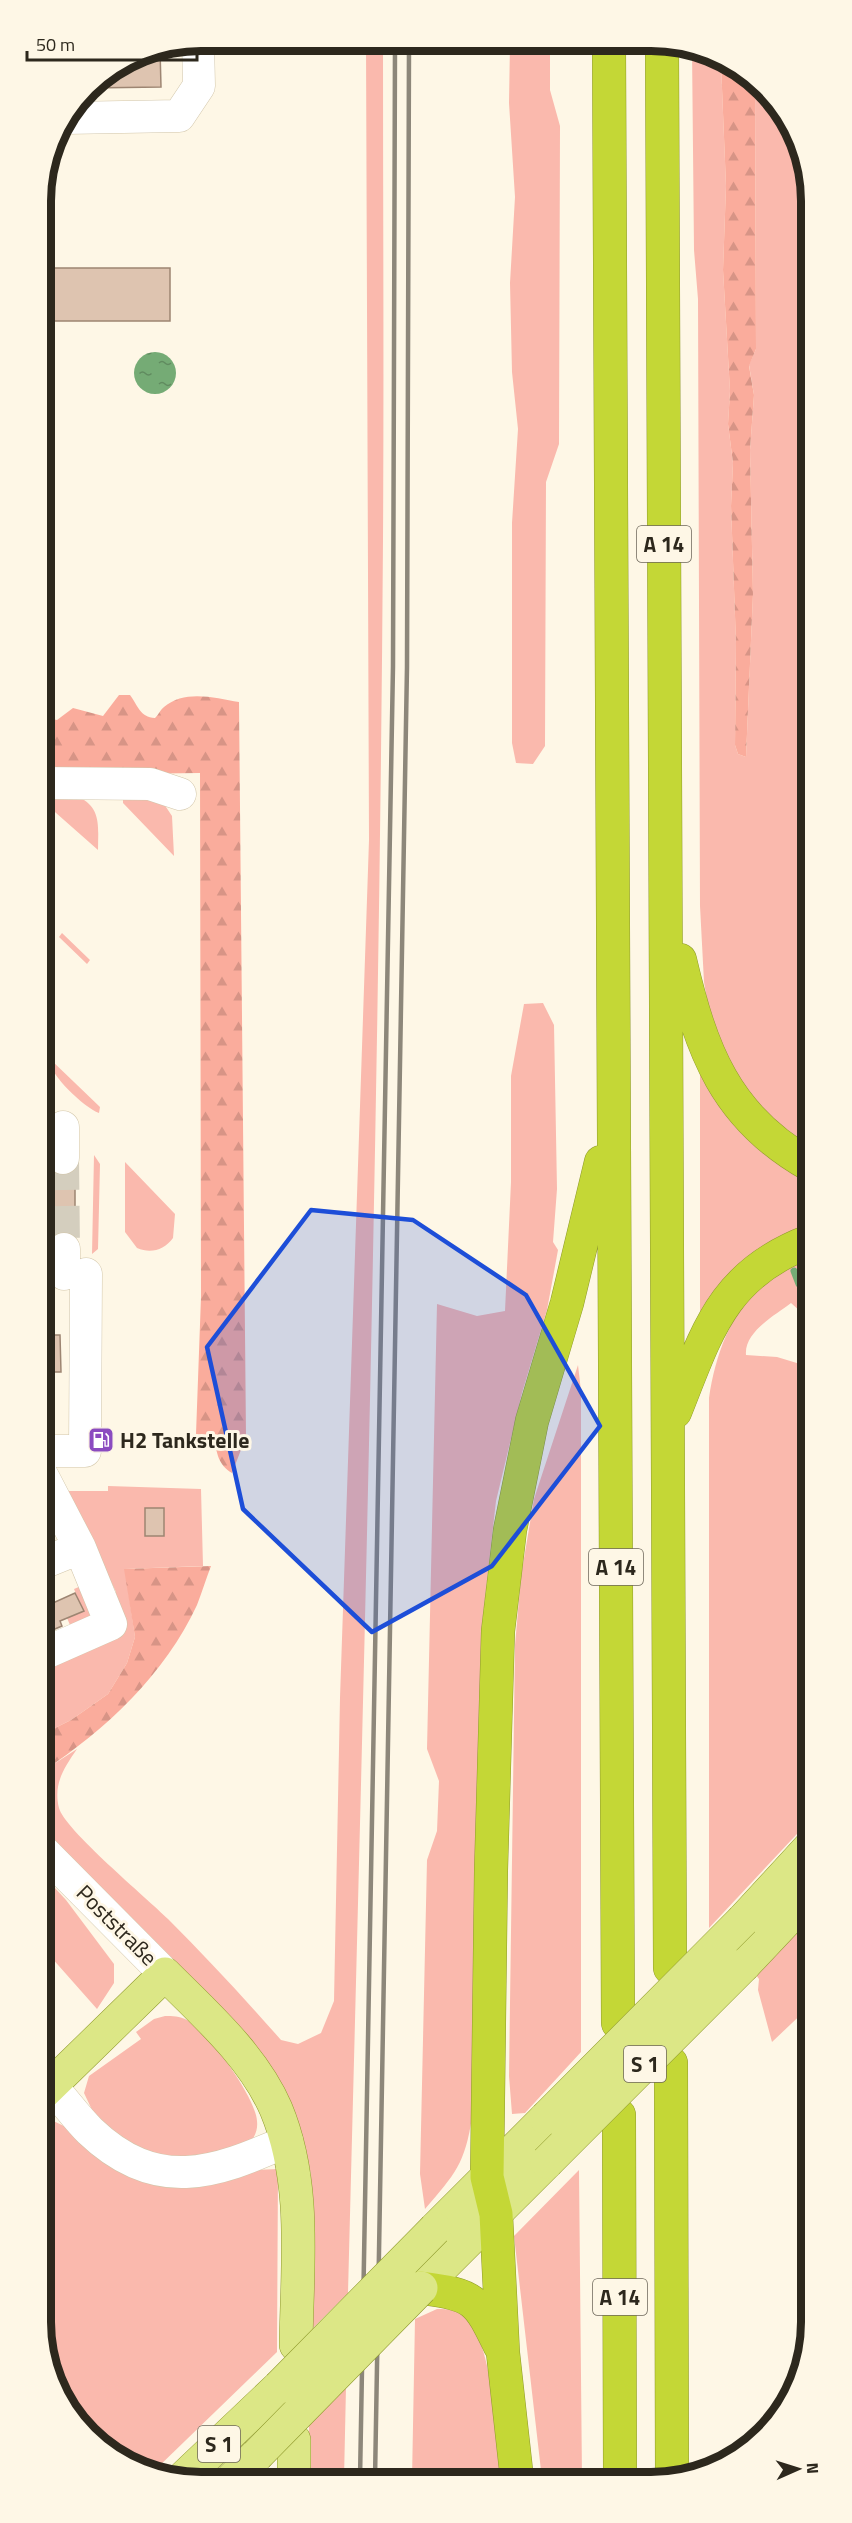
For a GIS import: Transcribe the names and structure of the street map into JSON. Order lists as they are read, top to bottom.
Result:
{
  "streets": {
    "highway": ["A 14"],
    "main road": ["S 1"],
    "street": ["Poststraße"]
  },
  "places": {
    "fuel station": ["H2 Tankstelle"]
  },
  "scale_bar": "50 m",
  "north": "right"
}
